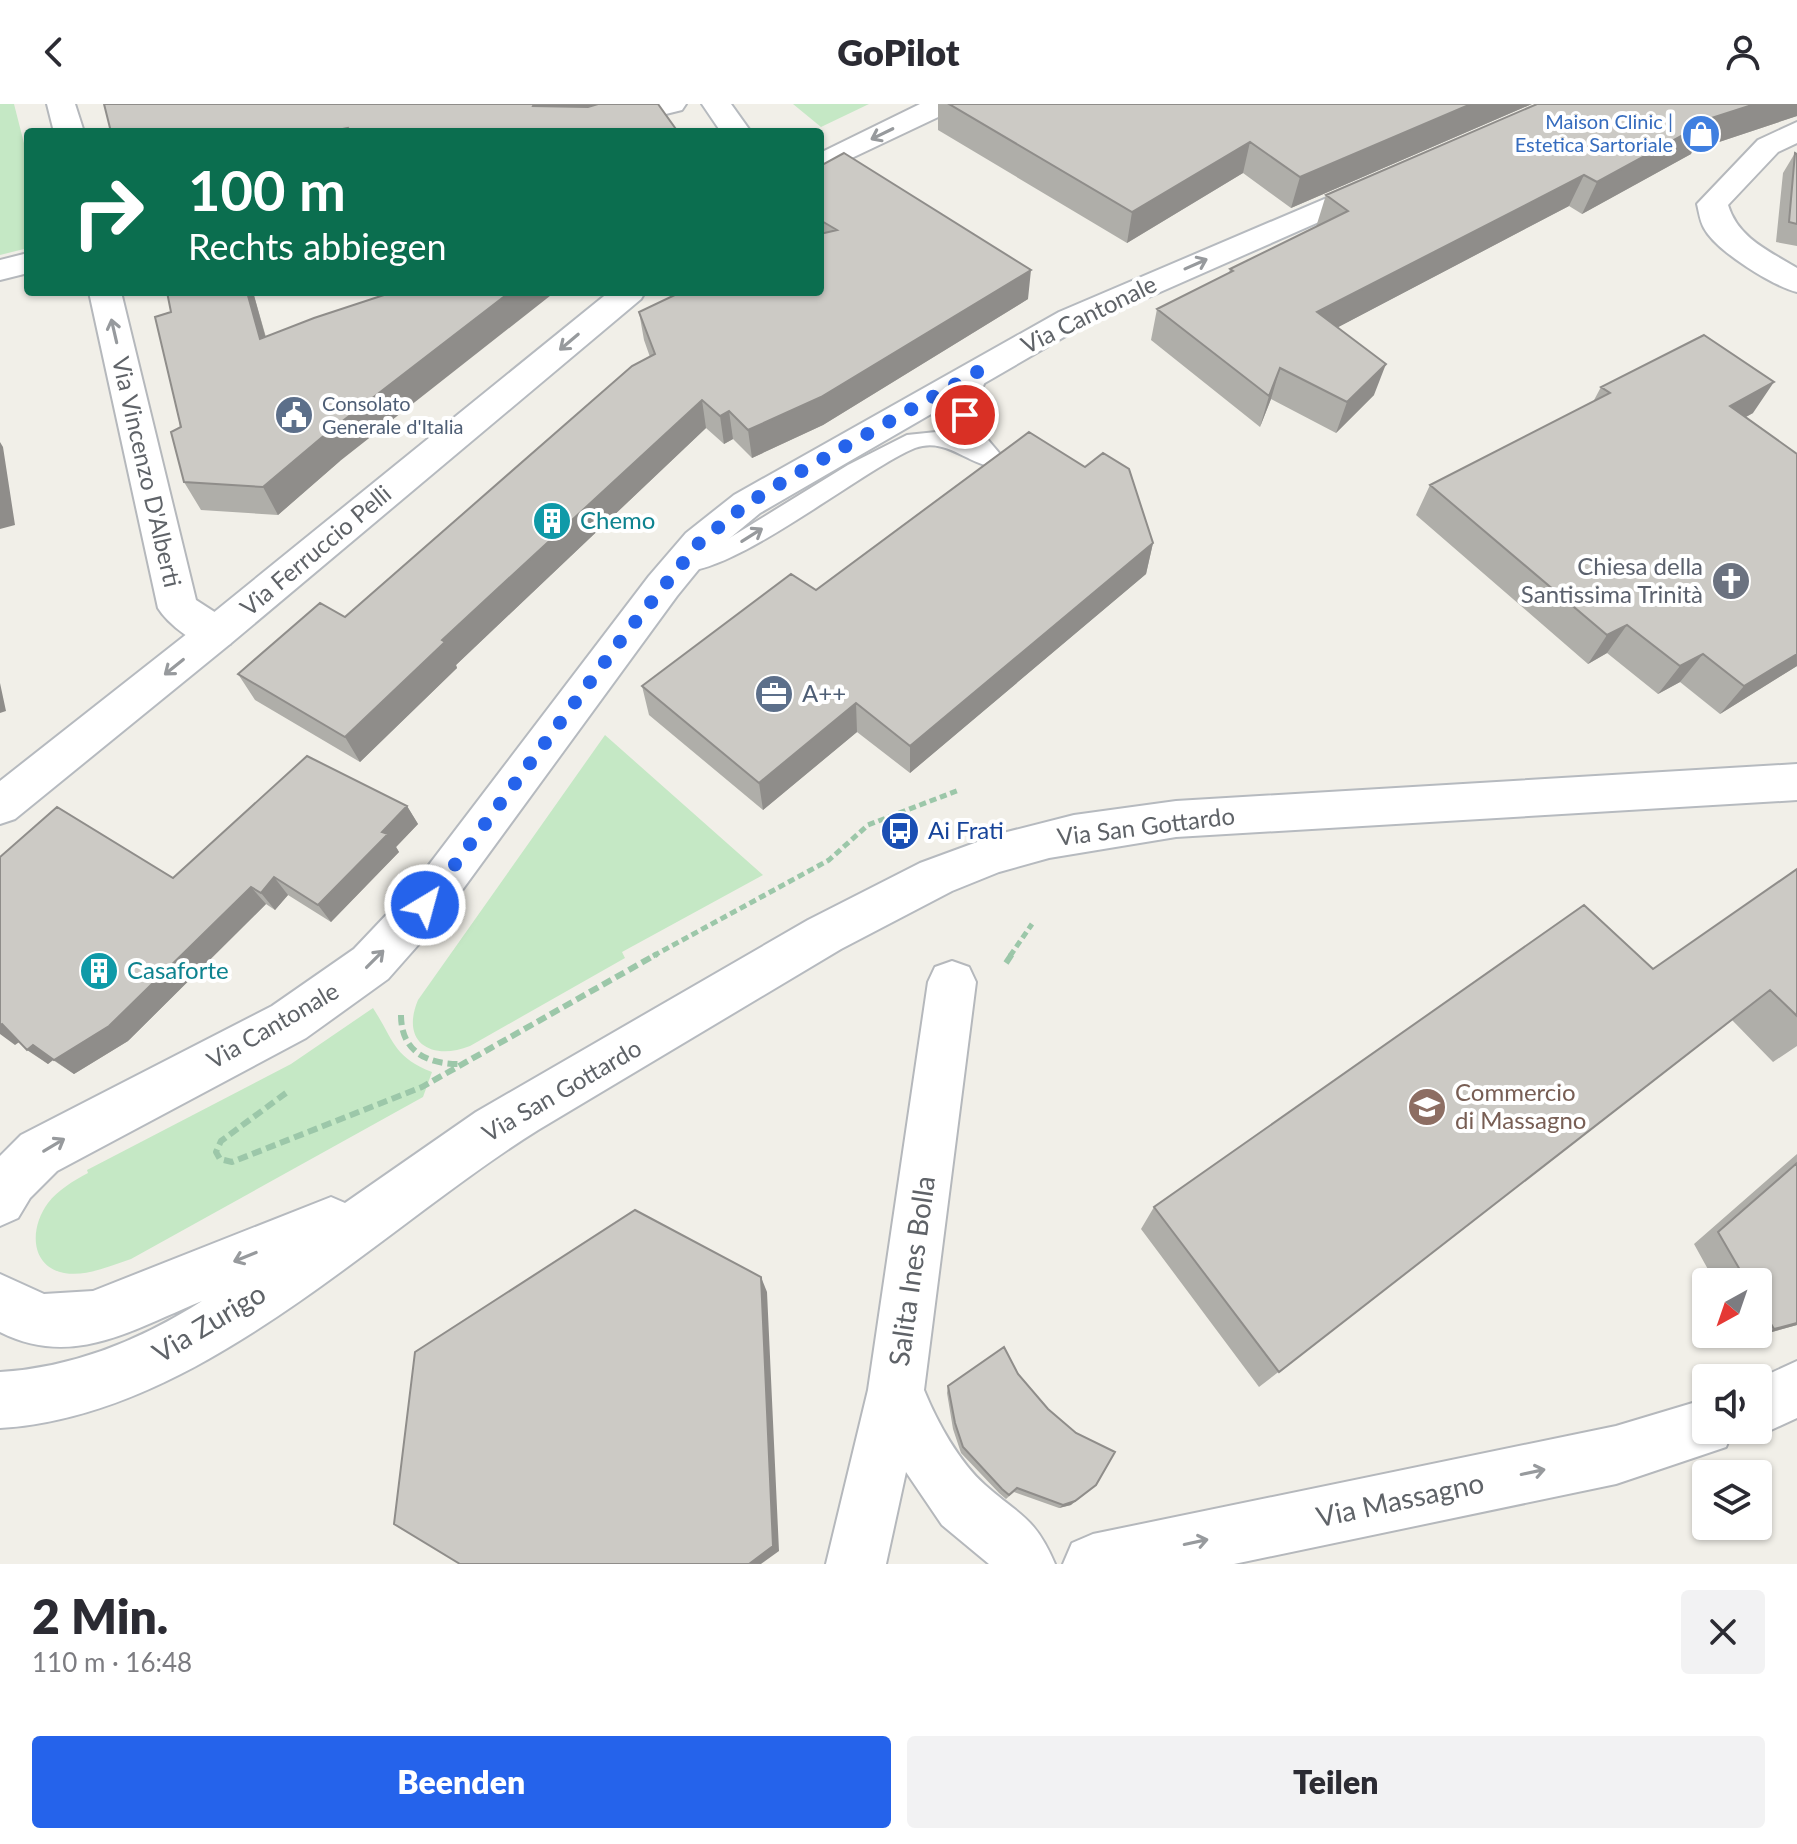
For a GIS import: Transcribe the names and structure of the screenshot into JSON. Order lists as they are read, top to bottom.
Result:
{
  "streets": {
    "main road": [
      "Via Cantonale",
      "Via Vincenzo D'Alberti",
      "Via Ferruccio Pelli",
      "Via San Gottardo",
      "Salita Ines Bolla",
      "Via Zurigo",
      "Via Massagno"
    ]
  },
  "crossings": [
    ["Via Vincenzo D'Alberti", "Via Ferruccio Pelli"],
    ["Via San Gottardo", "Via Zurigo"]
  ],
  "one_way": [
    "Via Cantonale",
    "Via Vincenzo D'Alberti",
    "Via Ferruccio Pelli",
    "Via Massagno"
  ],
  "places": {
    "shop": ["Maison Clinic | Estetica Sartoriale"],
    "public building": ["Consolato Generale d'Italia"],
    "building": ["Chemo", "Casaforte"],
    "church": ["Chiesa della Santissima Trinità"],
    "office": ["A++"],
    "bus stop": ["Ai Frati"],
    "school or university": ["Commercio di Massagno"]
  },
  "north": "bottom left",
  "page": {
    "header": "GoPilot",
    "turn": ["100 m", "Rechts abbiegen"],
    "heading": ["2 Min.", "110 m · 16:48"],
    "buttons": ["Beenden", "Teilen"]
  }
}
